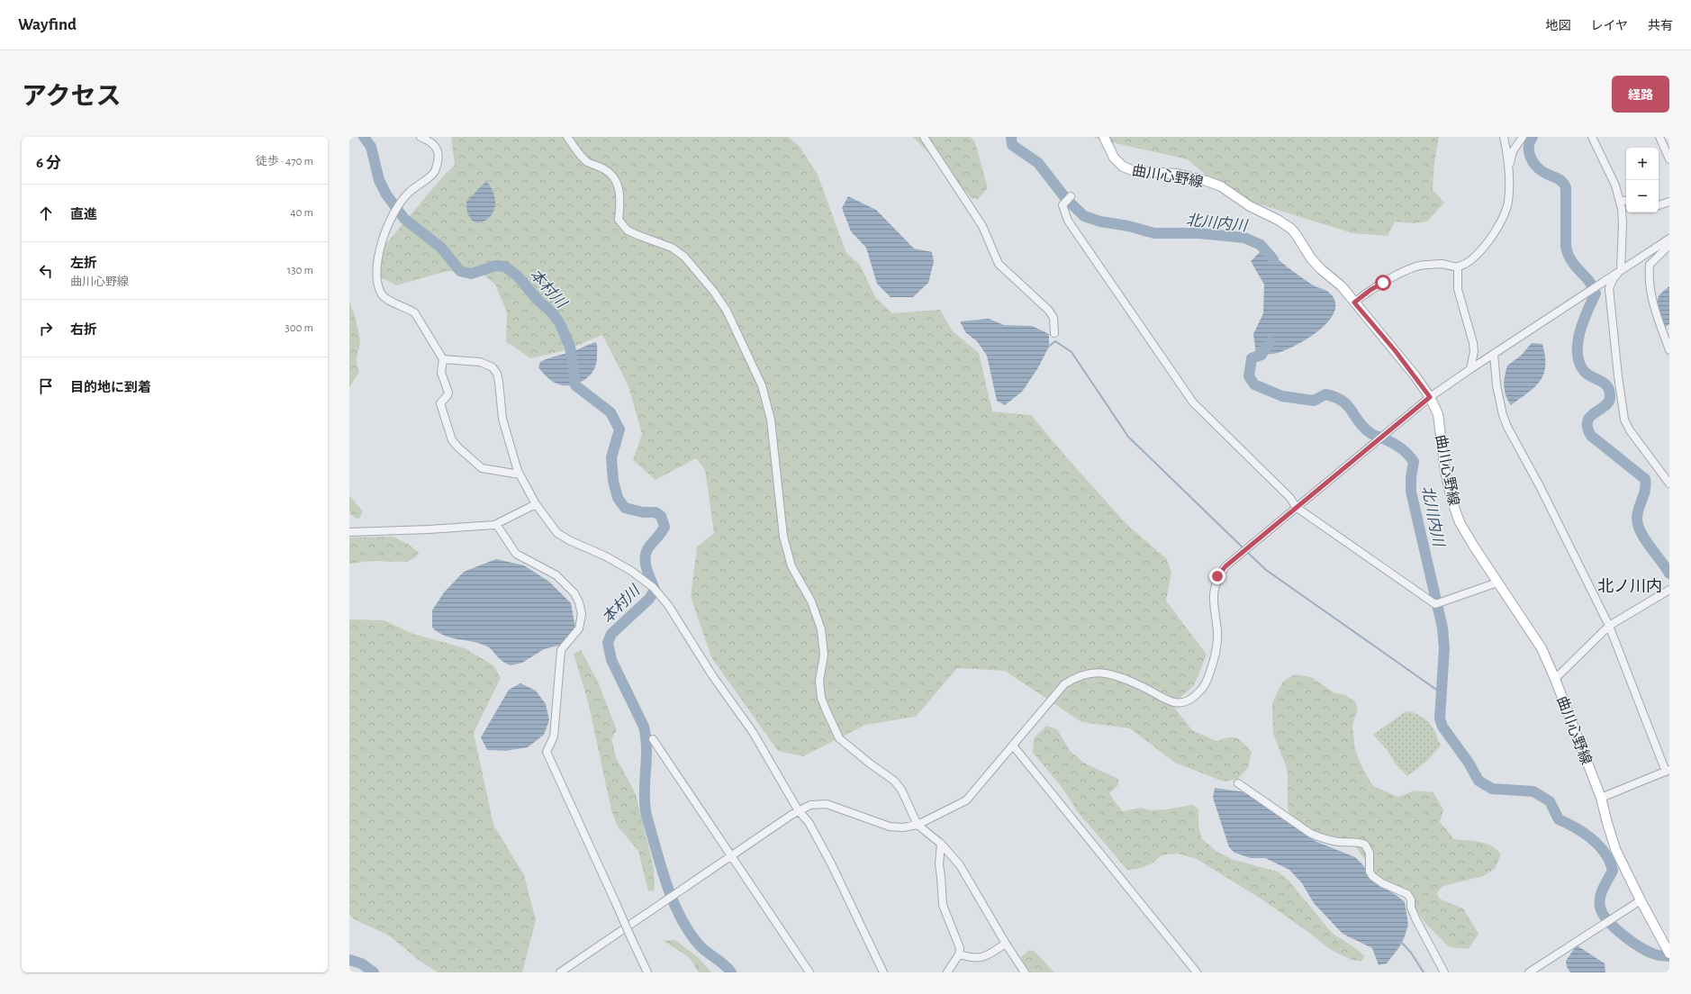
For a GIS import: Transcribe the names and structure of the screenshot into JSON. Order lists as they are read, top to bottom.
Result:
{
  "streets": {
    "main road": ["曲川心野線"]
  },
  "districts": ["北ノ川内"],
  "water": ["北川内川", "本村川"],
  "page": {
    "header": "Wayfind",
    "nav": ["地図", "レイヤ", "共有"],
    "title": "アクセス",
    "buttons": "経路",
    "heading": ["6 分", "徒歩 · 470 m"],
    "map_buttons": ["+", "−"],
    "list": [
      ["直進", "40 m"],
      ["左折", "曲川心野線", "130 m"],
      ["右折", "300 m"],
      "目的地に到着"
    ]
  }
}
